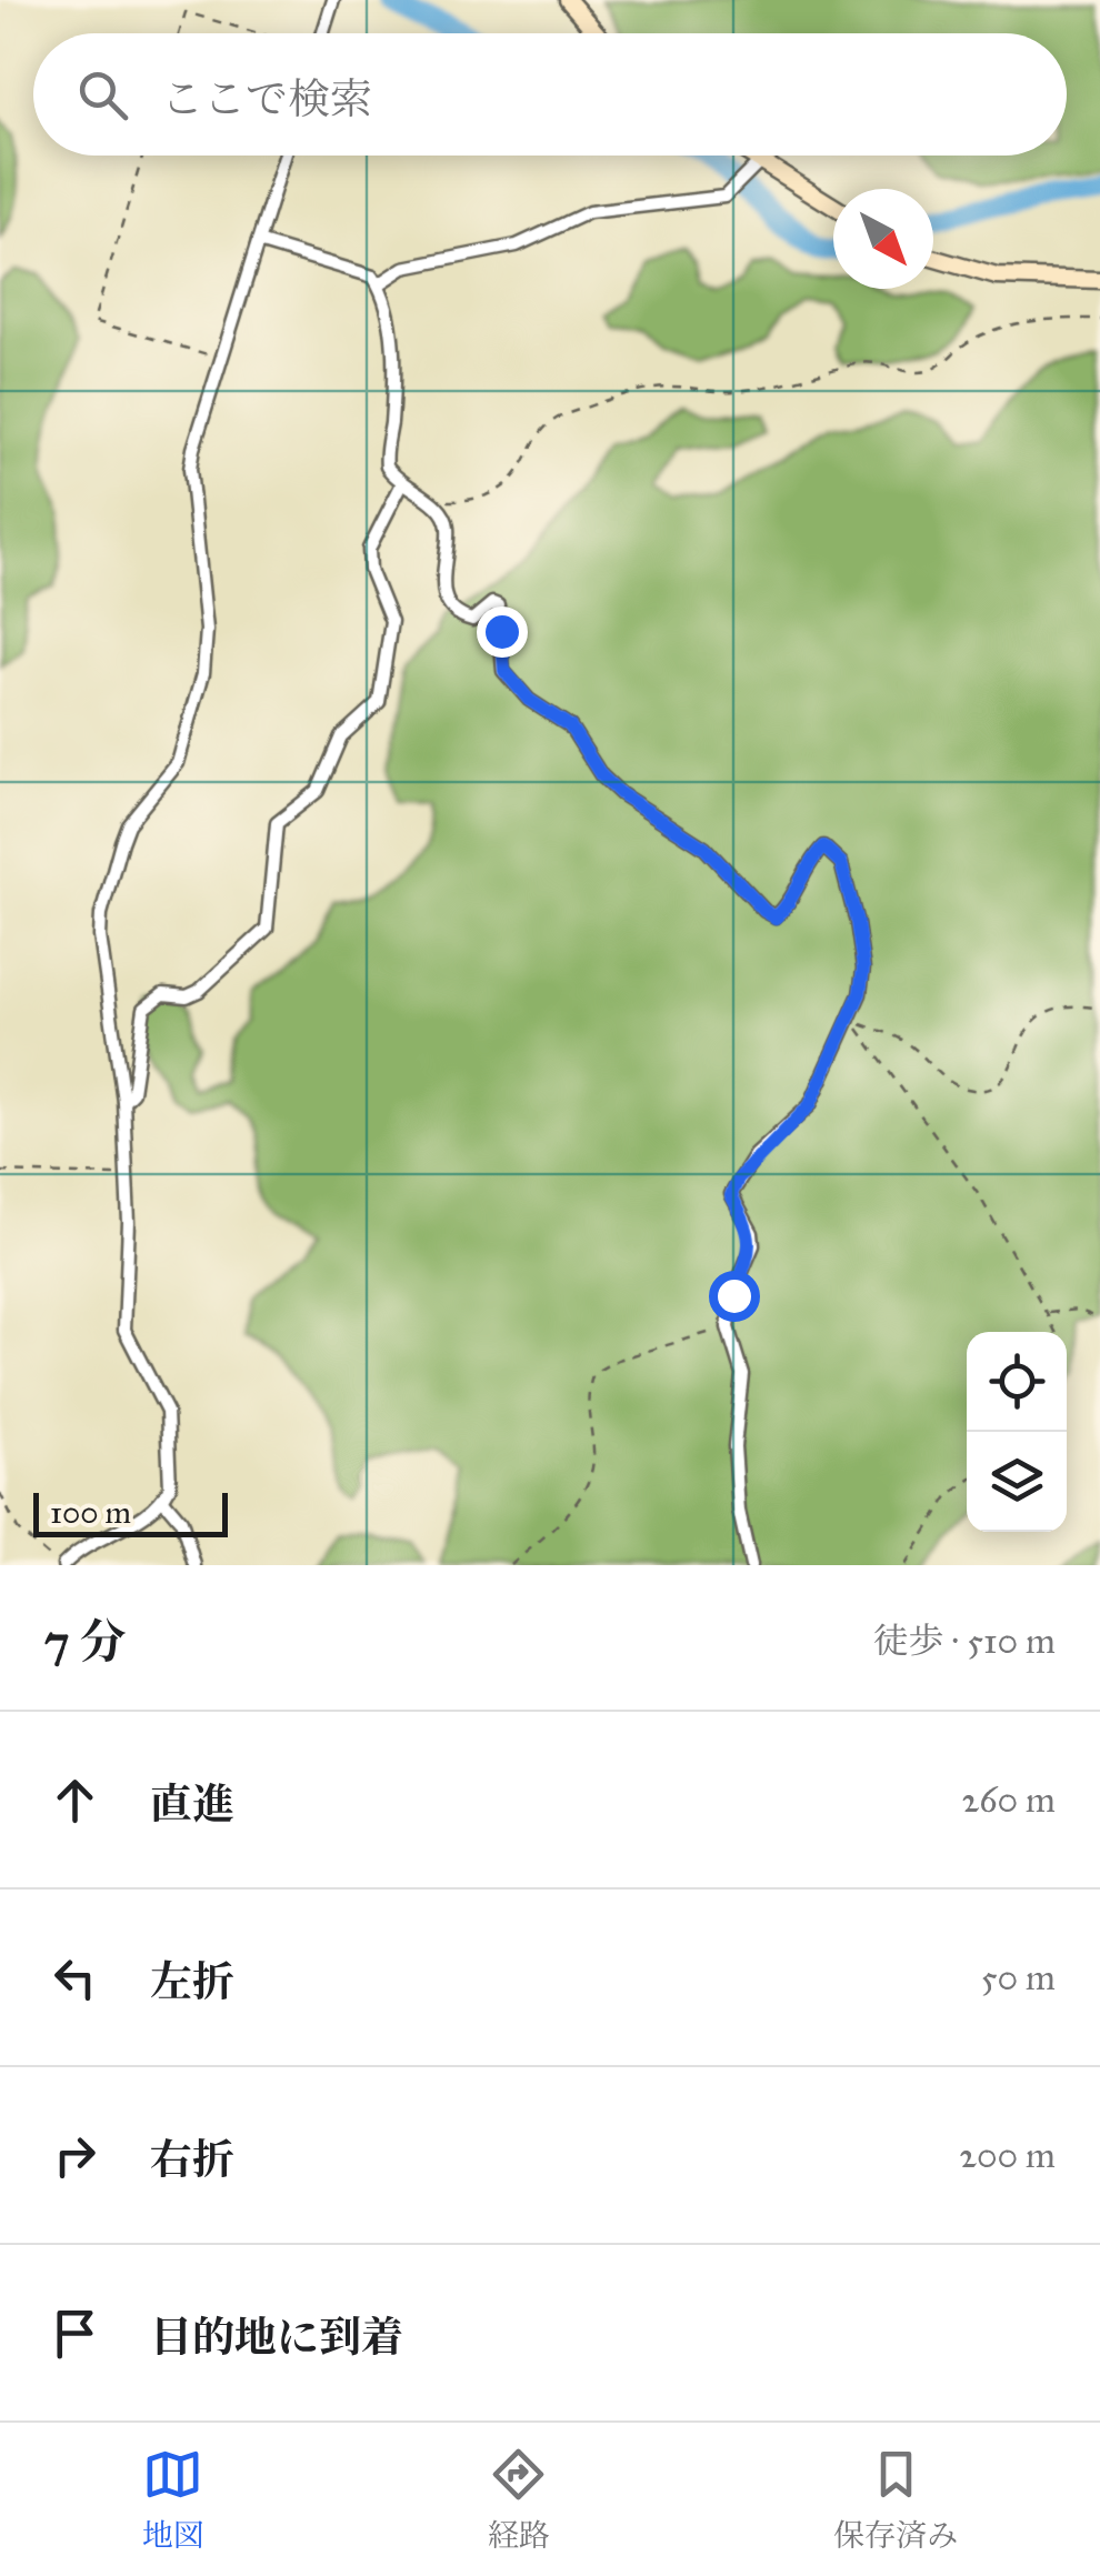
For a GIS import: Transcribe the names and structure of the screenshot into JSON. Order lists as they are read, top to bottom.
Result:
{
  "scale_bar": "100 m",
  "north": "bottom right",
  "page": {
    "search": "ここで検索",
    "scale": "100 m",
    "heading": ["7 分", "徒歩 · 510 m"],
    "list": [
      ["直進", "260 m"],
      ["左折", "50 m"],
      ["右折", "200 m"],
      "目的地に到着"
    ],
    "nav": ["地図", "経路", "保存済み"]
  }
}
